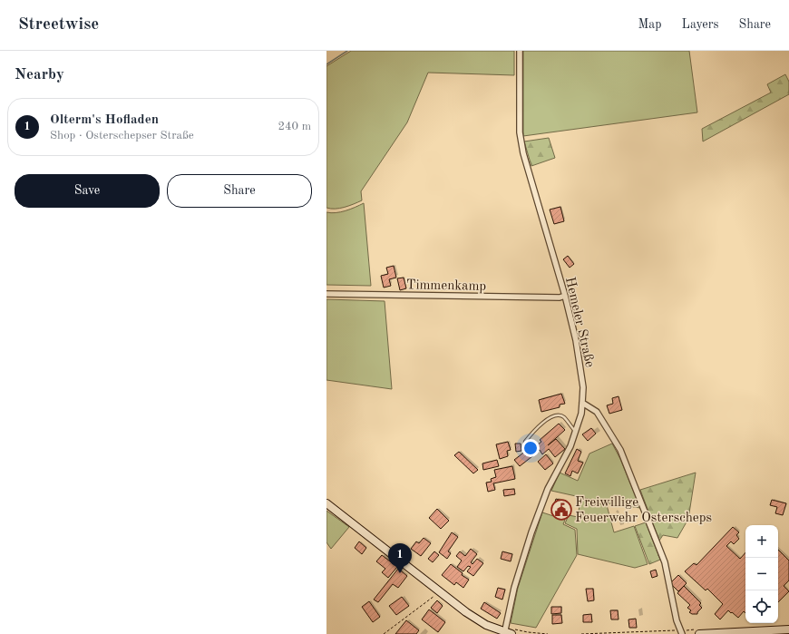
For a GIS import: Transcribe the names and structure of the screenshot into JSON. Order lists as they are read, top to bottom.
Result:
{
  "streets": {
    "street": ["Timmenkamp", "Hemeler Straße"]
  },
  "crossings": [
    ["Timmenkamp", "Hemeler Straße"]
  ],
  "places": {
    "public building": ["Freiwillige Feuerwehr Osterscheps"]
  },
  "page": {
    "header": "Streetwise",
    "nav": ["Map", "Layers", "Share"],
    "heading": "Nearby",
    "list": [
      {
        "mark": "1",
        "name": "Olterm's Hofladen",
        "note": "Shop · Osterschepser Straße",
        "value": "240 m"
      }
    ],
    "buttons": ["Save", "Share"],
    "map_buttons": ["+", "−"],
    "pins": "1"
  }
}
